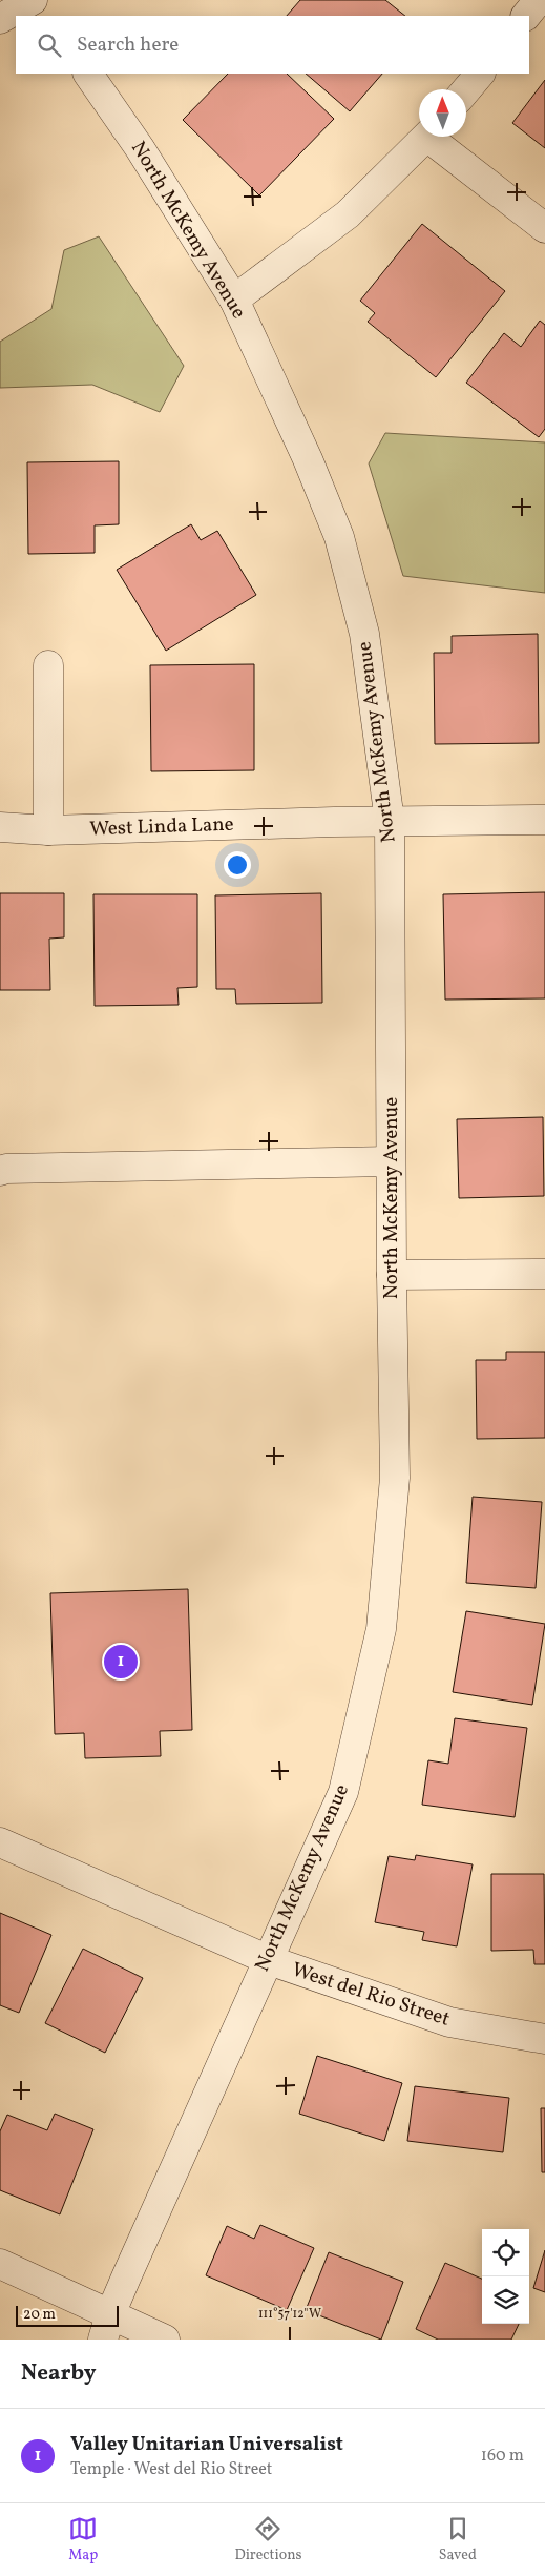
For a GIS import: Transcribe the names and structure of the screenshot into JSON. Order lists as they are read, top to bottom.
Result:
{
  "streets": {
    "street": ["North McKemy Avenue", "West Linda Lane", "West del Rio Street"]
  },
  "crossings": [
    ["North McKemy Avenue", "West Linda Lane"],
    ["North McKemy Avenue", "West del Rio Street"]
  ],
  "scale_bar": "20 m",
  "north": "top",
  "page": {
    "search": "Search here",
    "pins": "1",
    "scale": "20 m",
    "heading": "Nearby",
    "list": [
      {
        "mark": "1",
        "name": "Valley Unitarian Universalist",
        "note": "Temple · West del Rio Street",
        "value": "160 m"
      }
    ],
    "nav": ["Map", "Directions", "Saved"]
  },
  "coordinates": ["111°57'12\"W"]
}
